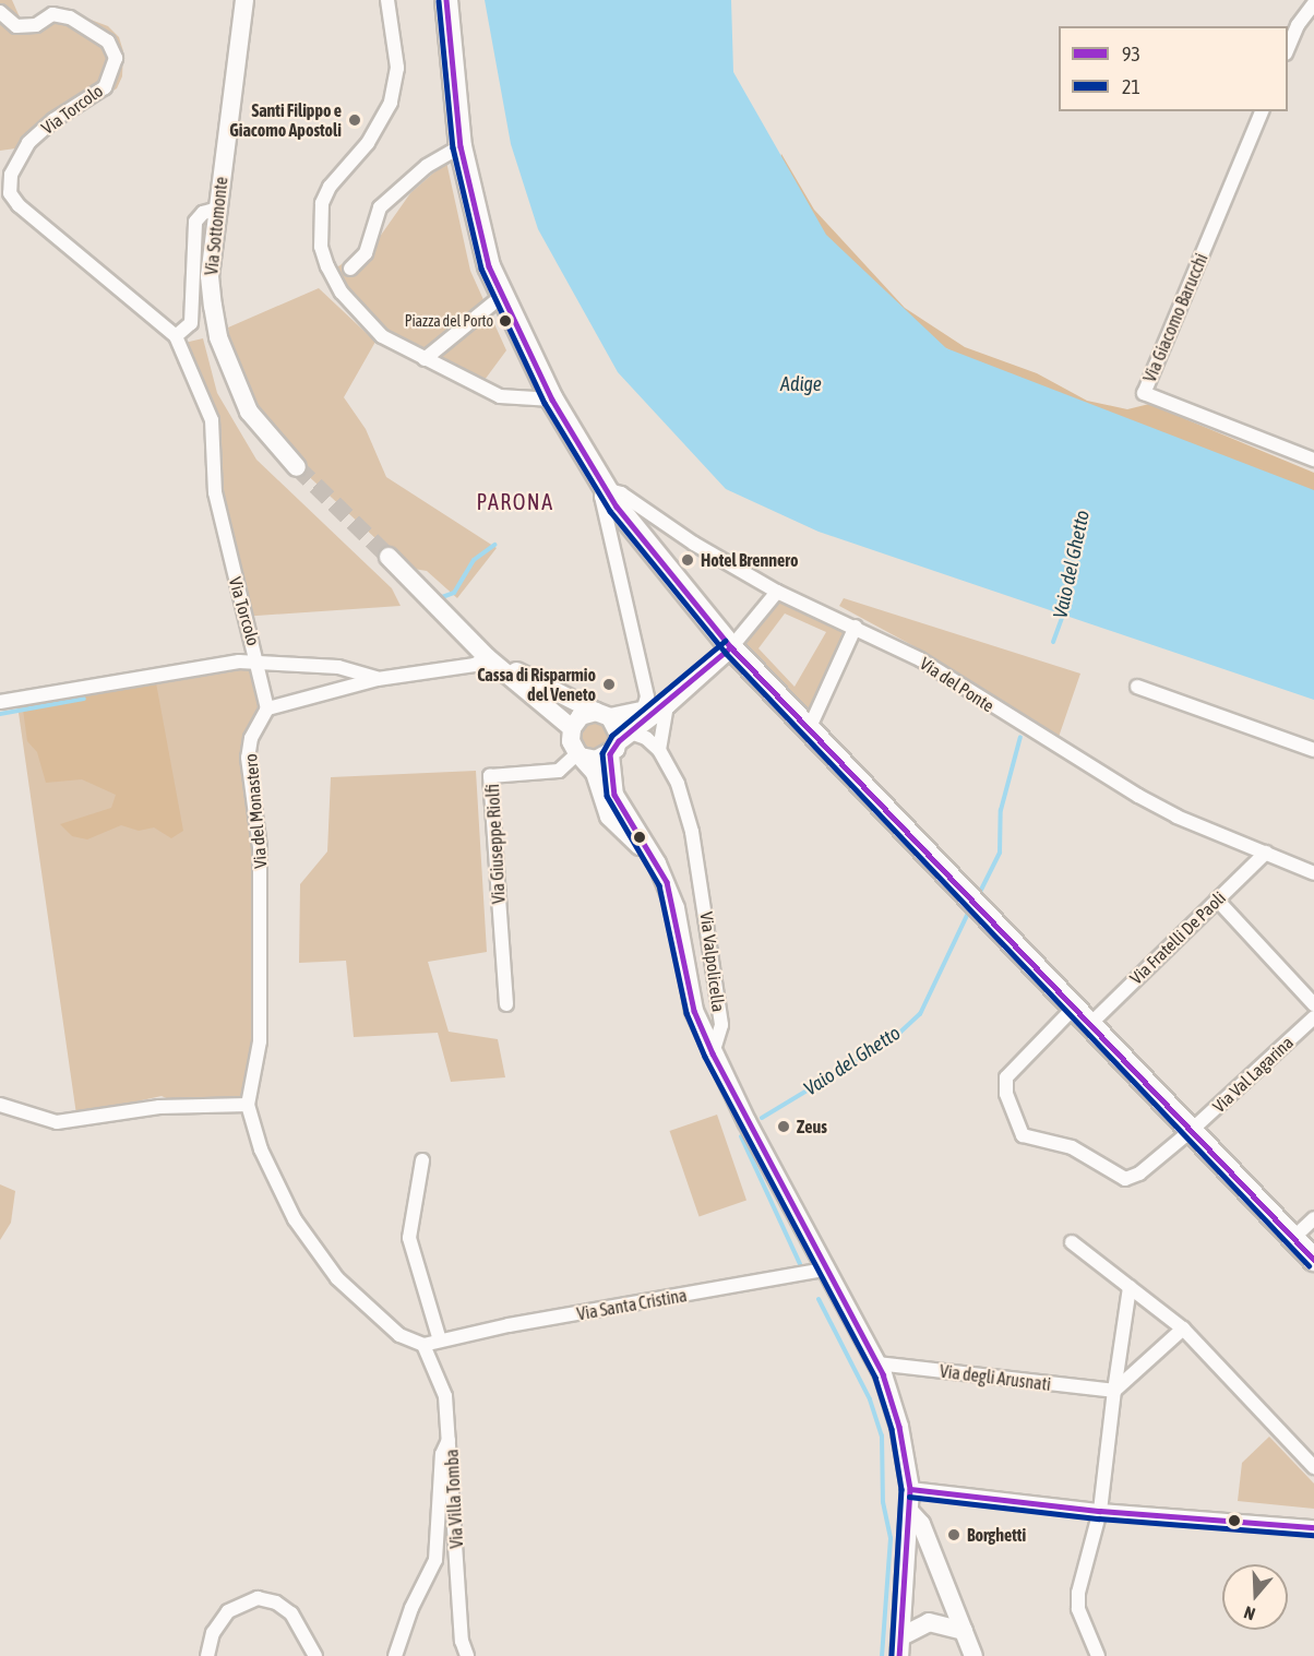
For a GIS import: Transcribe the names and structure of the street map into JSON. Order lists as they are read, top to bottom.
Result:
{
  "streets": {
    "main road": ["Via Sottomonte"],
    "street": [
      "Via Torcolo",
      "Via Giacomo Barucchi",
      "Via del Ponte",
      "Via del Monastero",
      "Via Giuseppe Riolfi",
      "Via Fratelli De Paoli",
      "Via Valpolicella",
      "Via Val Lagarina",
      "Via Santa Cristina",
      "Via degli Arusnati",
      "Via Villa Tomba"
    ]
  },
  "crossings": [
    ["Via del Ponte", "Via Fratelli De Paoli"],
    ["Via del Monastero", "Via Santa Cristina"],
    ["Via del Monastero", "Via Villa Tomba"],
    ["Via Santa Cristina", "Via Villa Tomba"]
  ],
  "districts": ["PARONA"],
  "water": ["Adige", "Vaio del Ghetto"],
  "places": [
    "Santi Filippo e Giacomo Apostoli",
    "Piazza del Porto",
    "Hotel Brennero",
    "Cassa di Risparmio del Veneto",
    "Zeus",
    "Borghetti"
  ],
  "lines": ["transit line 93", "transit line 21"],
  "legend": ["93", "21"],
  "north": "bottom"
}
